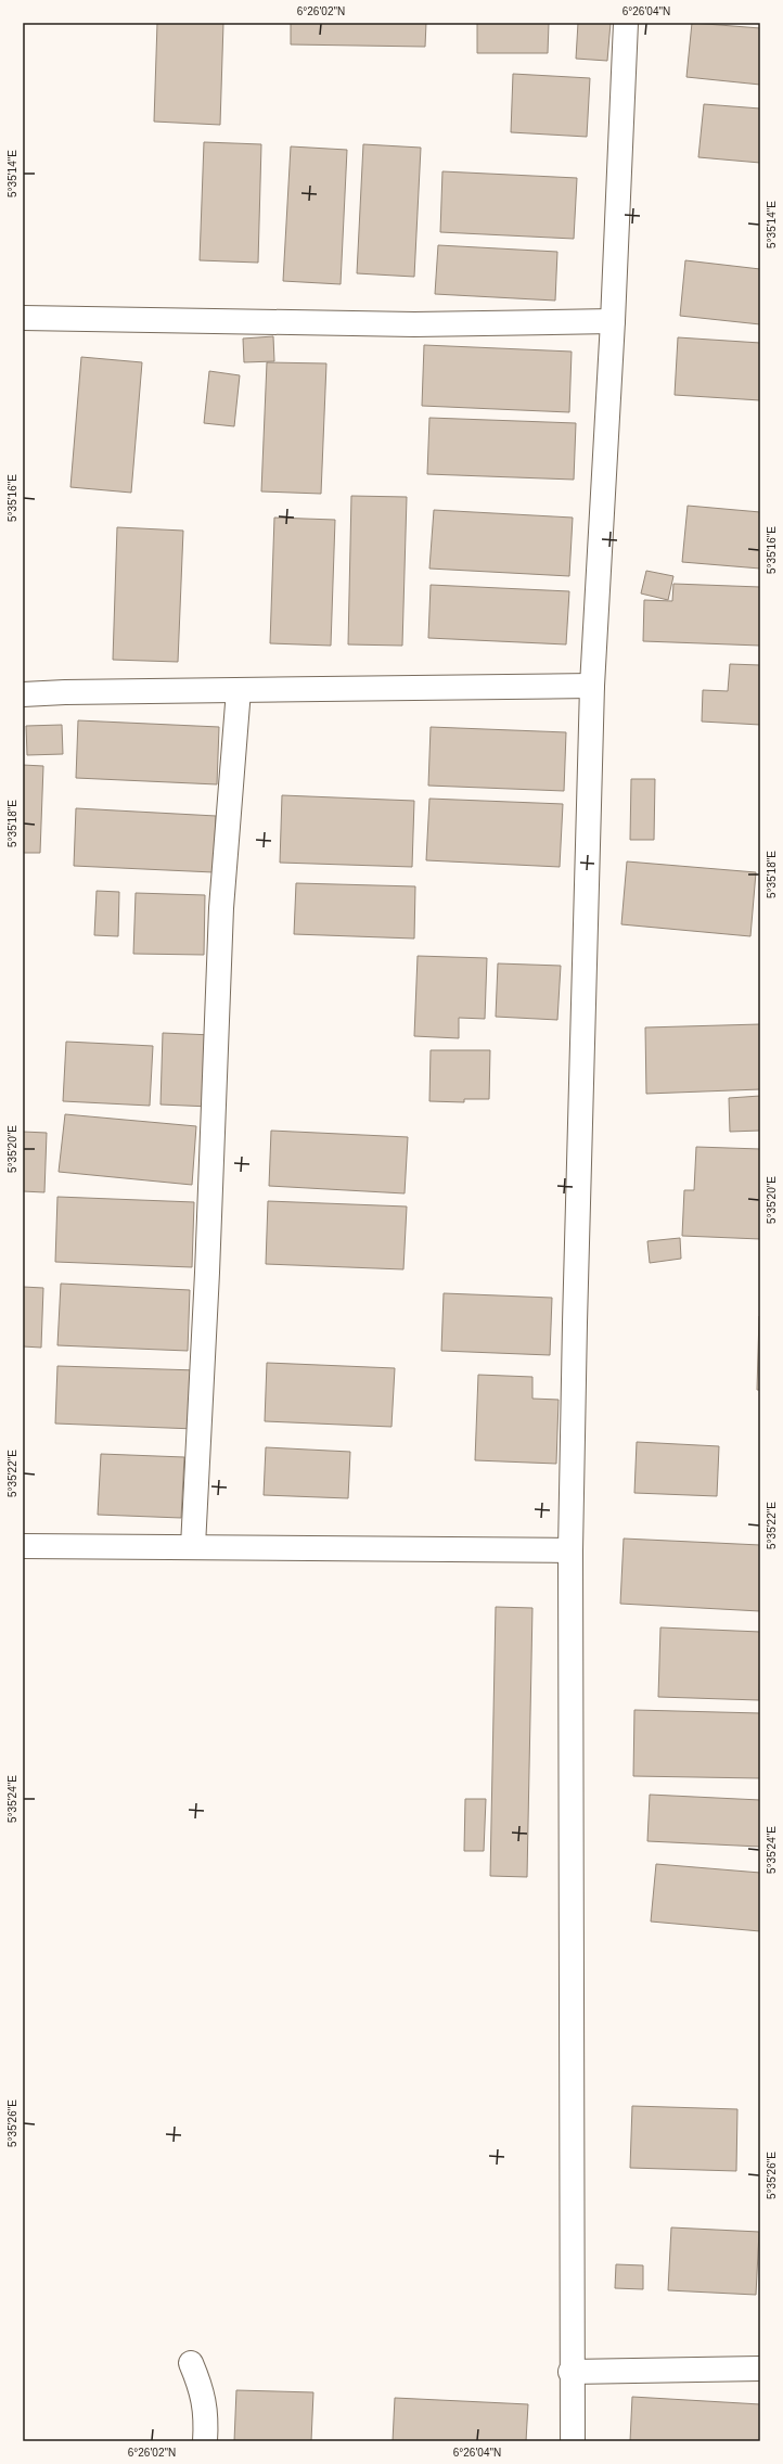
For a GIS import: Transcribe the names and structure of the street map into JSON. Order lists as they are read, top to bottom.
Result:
{
  "coordinates": [
    "6°26'02\"N",
    "6°26'04\"N",
    "5°35'14\"E",
    "5°35'16\"E",
    "5°35'18\"E",
    "5°35'20\"E",
    "5°35'22\"E",
    "5°35'24\"E",
    "5°35'26\"E"
  ]
}
